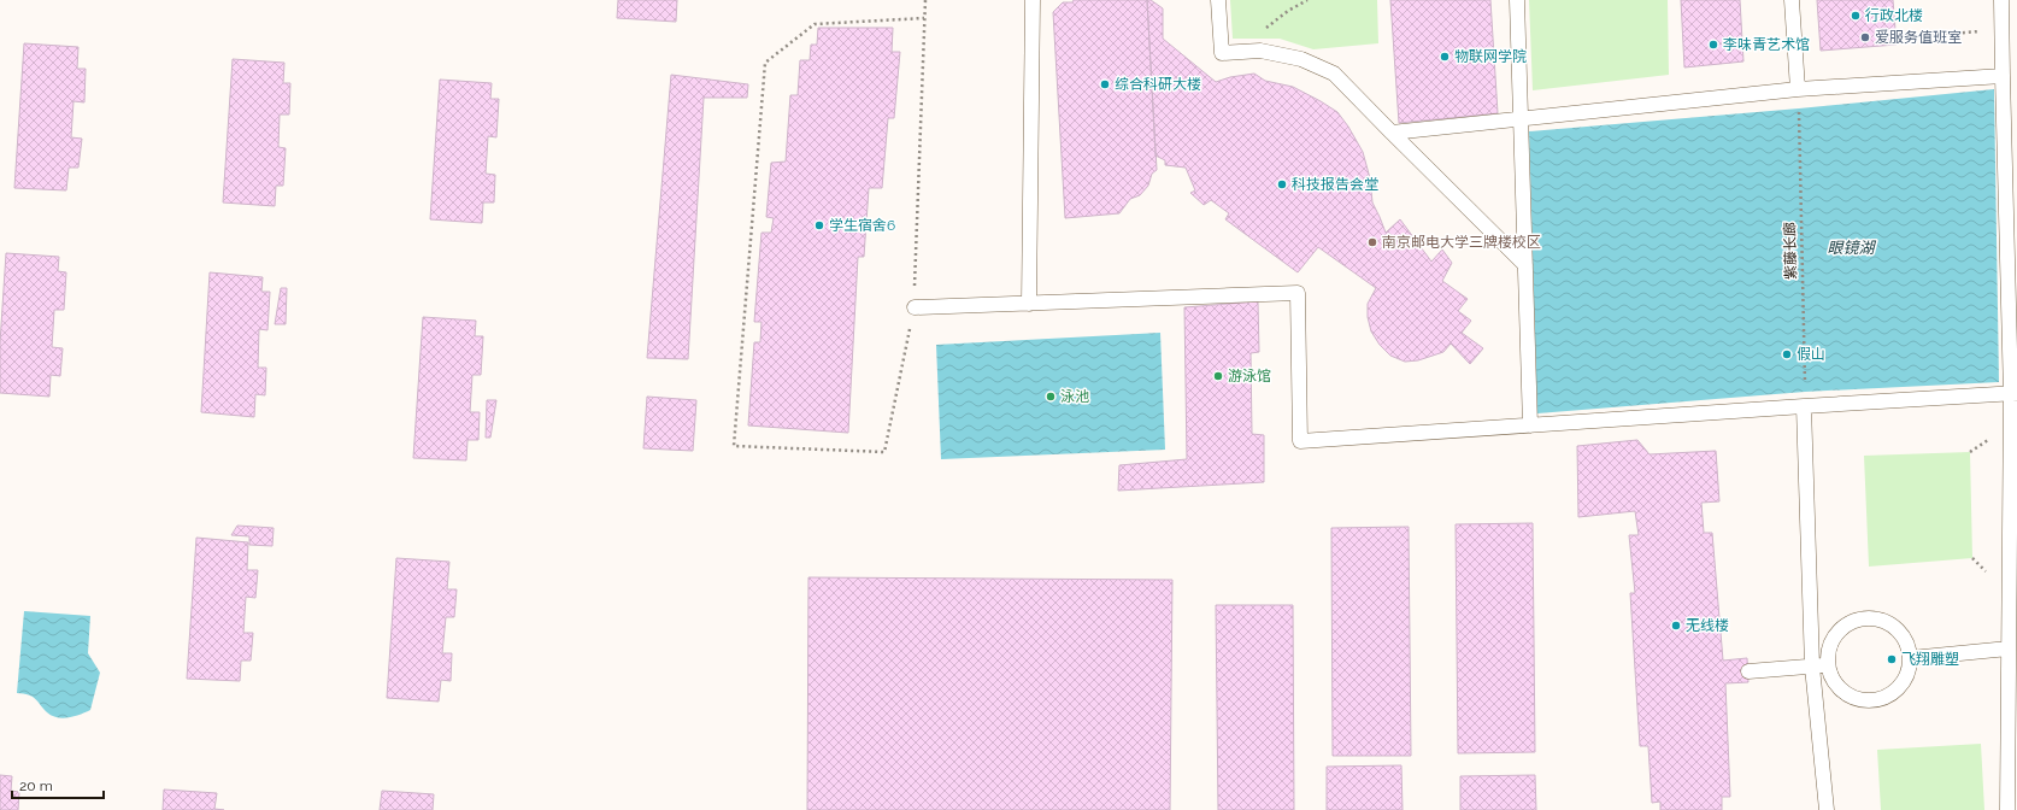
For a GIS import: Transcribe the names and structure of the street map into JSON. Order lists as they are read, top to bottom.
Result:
{
  "streets": {
    "path": ["紫藤长廊"]
  },
  "water": ["眼镜湖"],
  "places": [
    "行政北楼",
    "爱服务值班室",
    "李味青艺术馆",
    "物联网学院",
    "综合科研大楼",
    "科技报告会堂",
    "学生宿舍6",
    "南京邮电大学三牌楼校区",
    "假山",
    "游泳馆",
    "泳池",
    "无线楼",
    "飞翔雕塑"
  ],
  "scale_bar": "20 m"
}
